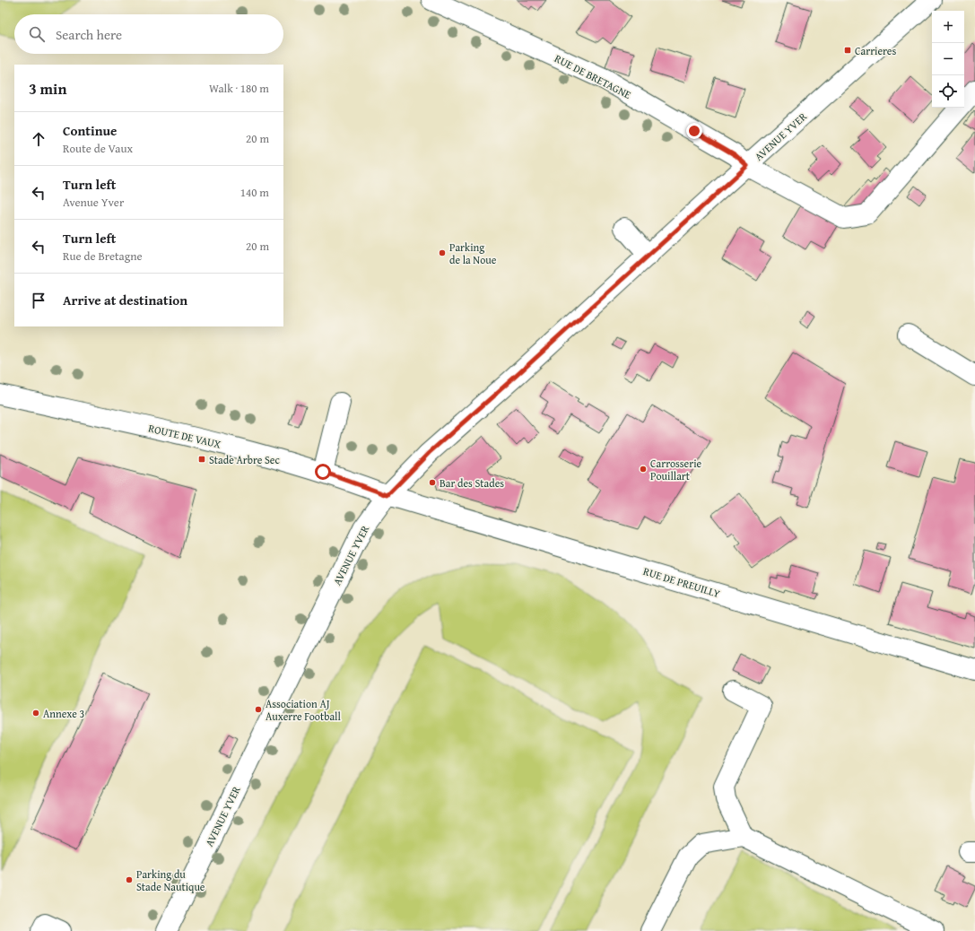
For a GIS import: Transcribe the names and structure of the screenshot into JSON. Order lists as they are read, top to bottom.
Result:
{
  "streets": {
    "street": [
      "RUE DE BRETAGNE",
      "AVENUE YVER",
      "ROUTE DE VAUX",
      "RUE DE PREUILLY"
    ]
  },
  "crossings": [
    ["RUE DE BRETAGNE", "AVENUE YVER"],
    ["AVENUE YVER", "ROUTE DE VAUX"],
    ["AVENUE YVER", "RUE DE PREUILLY"],
    ["ROUTE DE VAUX", "RUE DE PREUILLY"]
  ],
  "places": {
    "transit": ["Carrieres", "Stade Arbre Sec"],
    "other": [
      "Parking de la Noue",
      "Carrosserie Pouillart",
      "Bar des Stades",
      "Association AJ Auxerre Football",
      "Annexe 3",
      "Parking du Stade Nautique"
    ]
  },
  "page": {
    "map_buttons": ["+", "−"],
    "search": "Search here",
    "heading": ["3 min", "Walk · 180 m"],
    "list": [
      ["Continue", "Route de Vaux", "20 m"],
      ["Turn left", "Avenue Yver", "140 m"],
      ["Turn left", "Rue de Bretagne", "20 m"],
      "Arrive at destination"
    ]
  }
}
